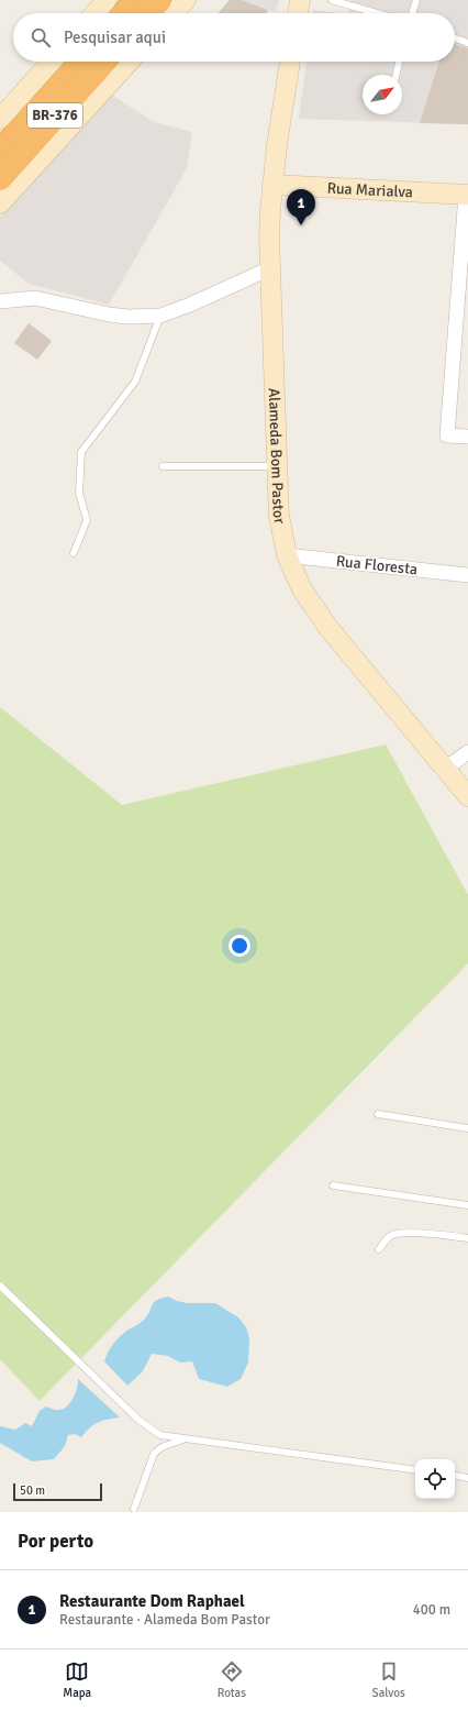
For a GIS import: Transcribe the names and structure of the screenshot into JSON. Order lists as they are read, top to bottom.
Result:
{
  "streets": {
    "highway": ["BR-376"],
    "main road": ["Rua Marialva", "Alameda Bom Pastor"],
    "street": ["Rua Floresta"]
  },
  "crossings": [
    ["Rua Marialva", "Alameda Bom Pastor"],
    ["Alameda Bom Pastor", "Rua Floresta"]
  ],
  "scale_bar": "50 m",
  "north": "top right",
  "page": {
    "search": "Pesquisar aqui",
    "pins": "1",
    "scale": "50 m",
    "heading": "Por perto",
    "list": [
      {
        "mark": "1",
        "name": "Restaurante Dom Raphael",
        "note": "Restaurante · Alameda Bom Pastor",
        "value": "400 m"
      }
    ],
    "nav": ["Mapa", "Rotas", "Salvos"]
  }
}
